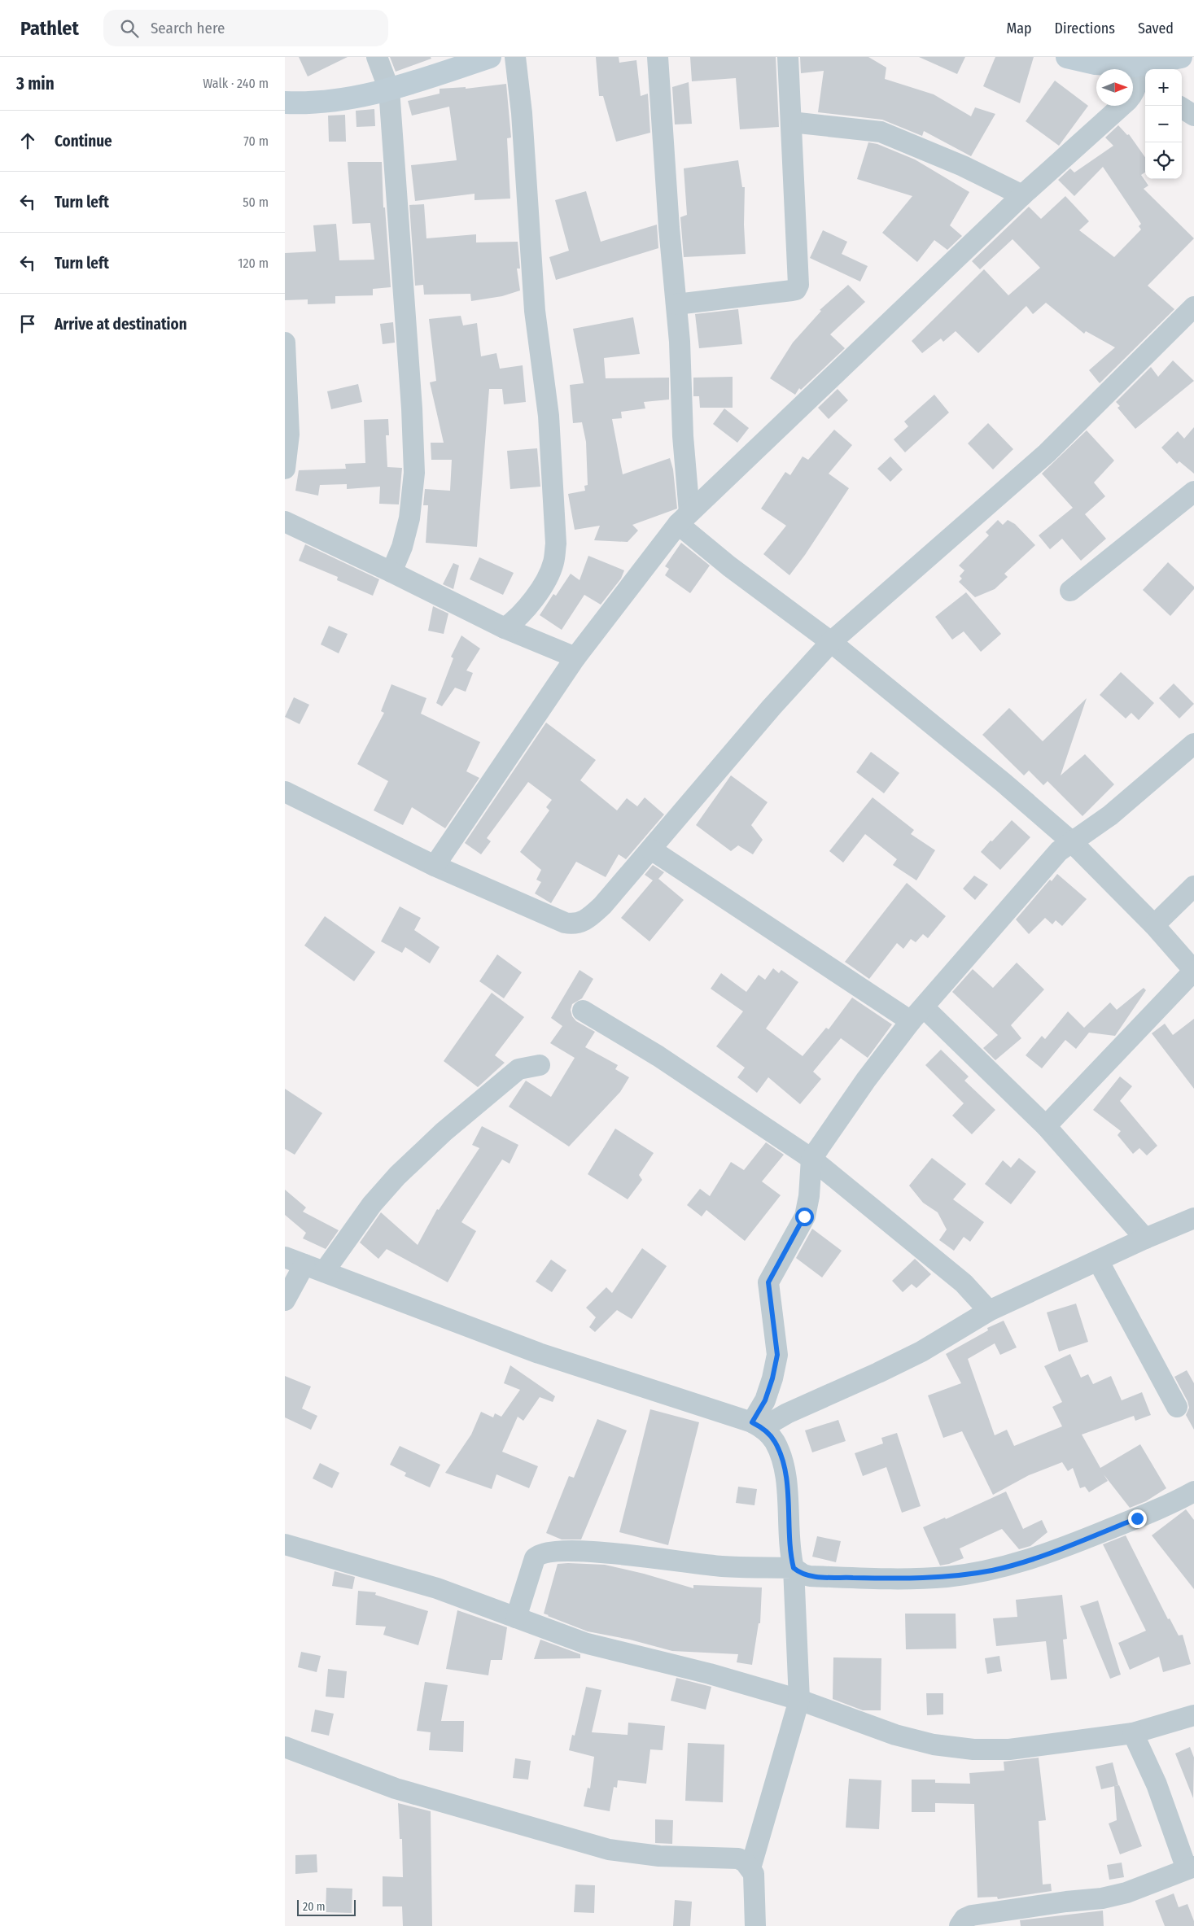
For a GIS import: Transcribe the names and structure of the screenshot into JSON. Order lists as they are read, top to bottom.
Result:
{
  "scale_bar": "20 m",
  "north": "right",
  "page": {
    "header": "Pathlet",
    "search": "Search here",
    "nav": ["Map", "Directions", "Saved"],
    "heading": ["3 min", "Walk · 240 m"],
    "map_buttons": ["+", "−"],
    "list": [
      ["Continue", "70 m"],
      ["Turn left", "50 m"],
      ["Turn left", "120 m"],
      "Arrive at destination"
    ],
    "scale": "20 m"
  }
}
